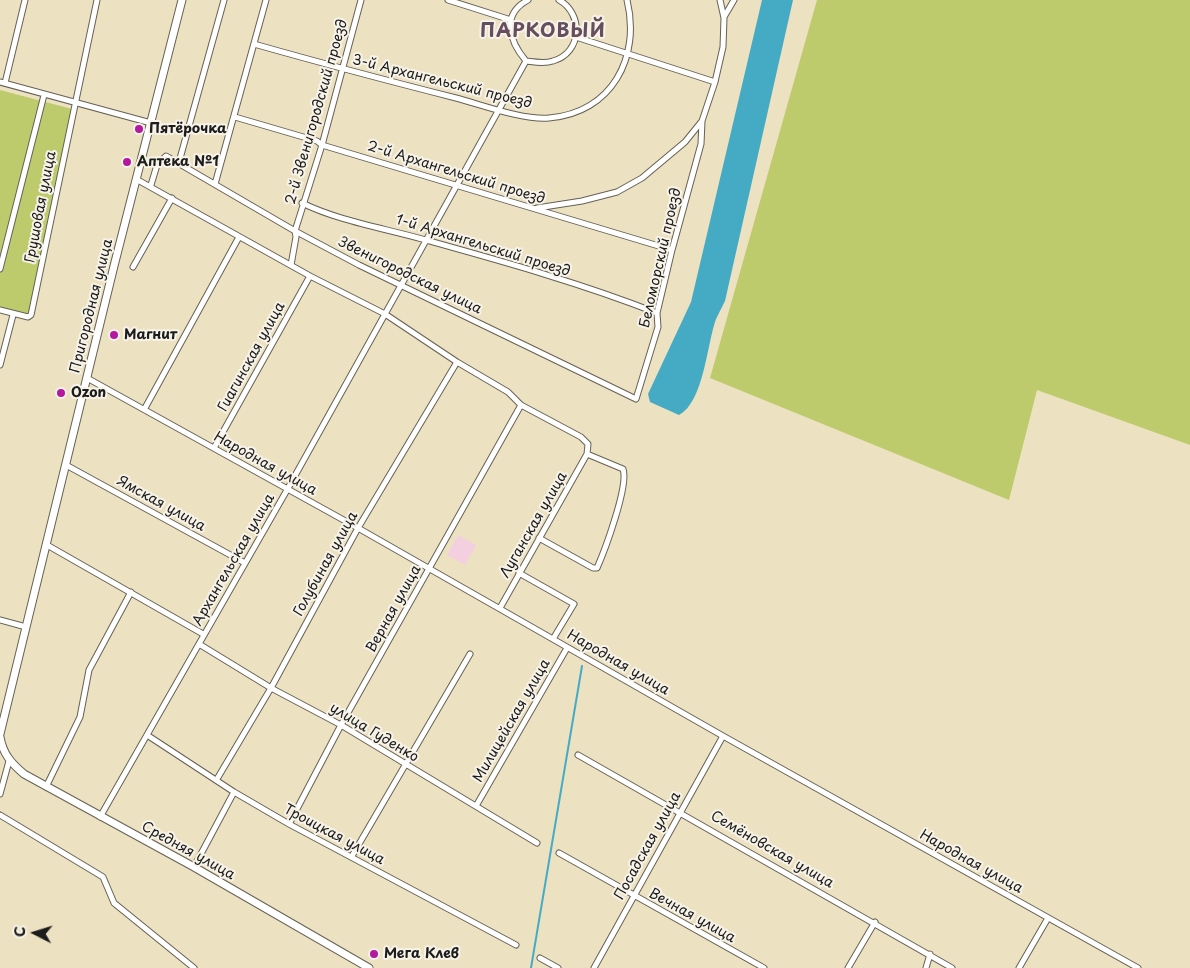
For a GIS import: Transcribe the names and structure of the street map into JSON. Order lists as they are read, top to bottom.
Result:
{
  "streets": {
    "street": [
      "3-й Архангельский проезд",
      "2-й Звенигородский проезд",
      "2-й Архангельский проезд",
      "Грушовая улица",
      "1-й Архангельский проезд",
      "Беломорский проезд",
      "Звенигородская улица",
      "Пригородная улица",
      "Гиагинская улица",
      "Народная улица",
      "Ямская улица",
      "Луганская улица",
      "Архангельская улица",
      "Голубиная улица",
      "Верная улица",
      "Милицейская улица",
      "улица Гуденко",
      "Троицкая улица",
      "Посадская улица",
      "Семёновская улица",
      "Средняя улица",
      "Вечная улица"
    ]
  },
  "crossings": [
    ["3-й Архангельский проезд", "2-й Звенигородский проезд"],
    ["2-й Звенигородский проезд", "2-й Архангельский проезд"],
    ["2-й Звенигородский проезд", "1-й Архангельский проезд"],
    ["2-й Звенигородский проезд", "Звенигородская улица"],
    ["2-й Архангельский проезд", "Беломорский проезд"],
    ["1-й Архангельский проезд", "Беломорский проезд"],
    ["Беломорский проезд", "Звенигородская улица"],
    ["Звенигородская улица", "Архангельская улица"],
    ["Пригородная улица", "Народная улица"],
    ["Пригородная улица", "Ямская улица"],
    ["Пригородная улица", "Средняя улица"],
    ["Гиагинская улица", "Народная улица"],
    ["Народная улица", "Луганская улица"],
    ["Народная улица", "Архангельская улица"],
    ["Народная улица", "Голубиная улица"],
    ["Народная улица", "Верная улица"],
    ["Народная улица", "Милицейская улица"],
    ["Народная улица", "Посадская улица"],
    ["Ямская улица", "Архангельская улица"],
    ["Архангельская улица", "улица Гуденко"],
    ["Архангельская улица", "Троицкая улица"],
    ["Архангельская улица", "Средняя улица"],
    ["Голубиная улица", "улица Гуденко"],
    ["Голубиная улица", "Троицкая улица"],
    ["Верная улица", "улица Гуденко"],
    ["Верная улица", "Троицкая улица"],
    ["Милицейская улица", "улица Гуденко"],
    ["Посадская улица", "Семёновская улица"],
    ["Посадская улица", "Вечная улица"]
  ],
  "districts": ["ПАРКОВЫЙ"],
  "places": [
    "Пятёрочка",
    "Аптека №1",
    "Магнит",
    "Ozon",
    "Мега Клев"
  ],
  "north": "left"
}
